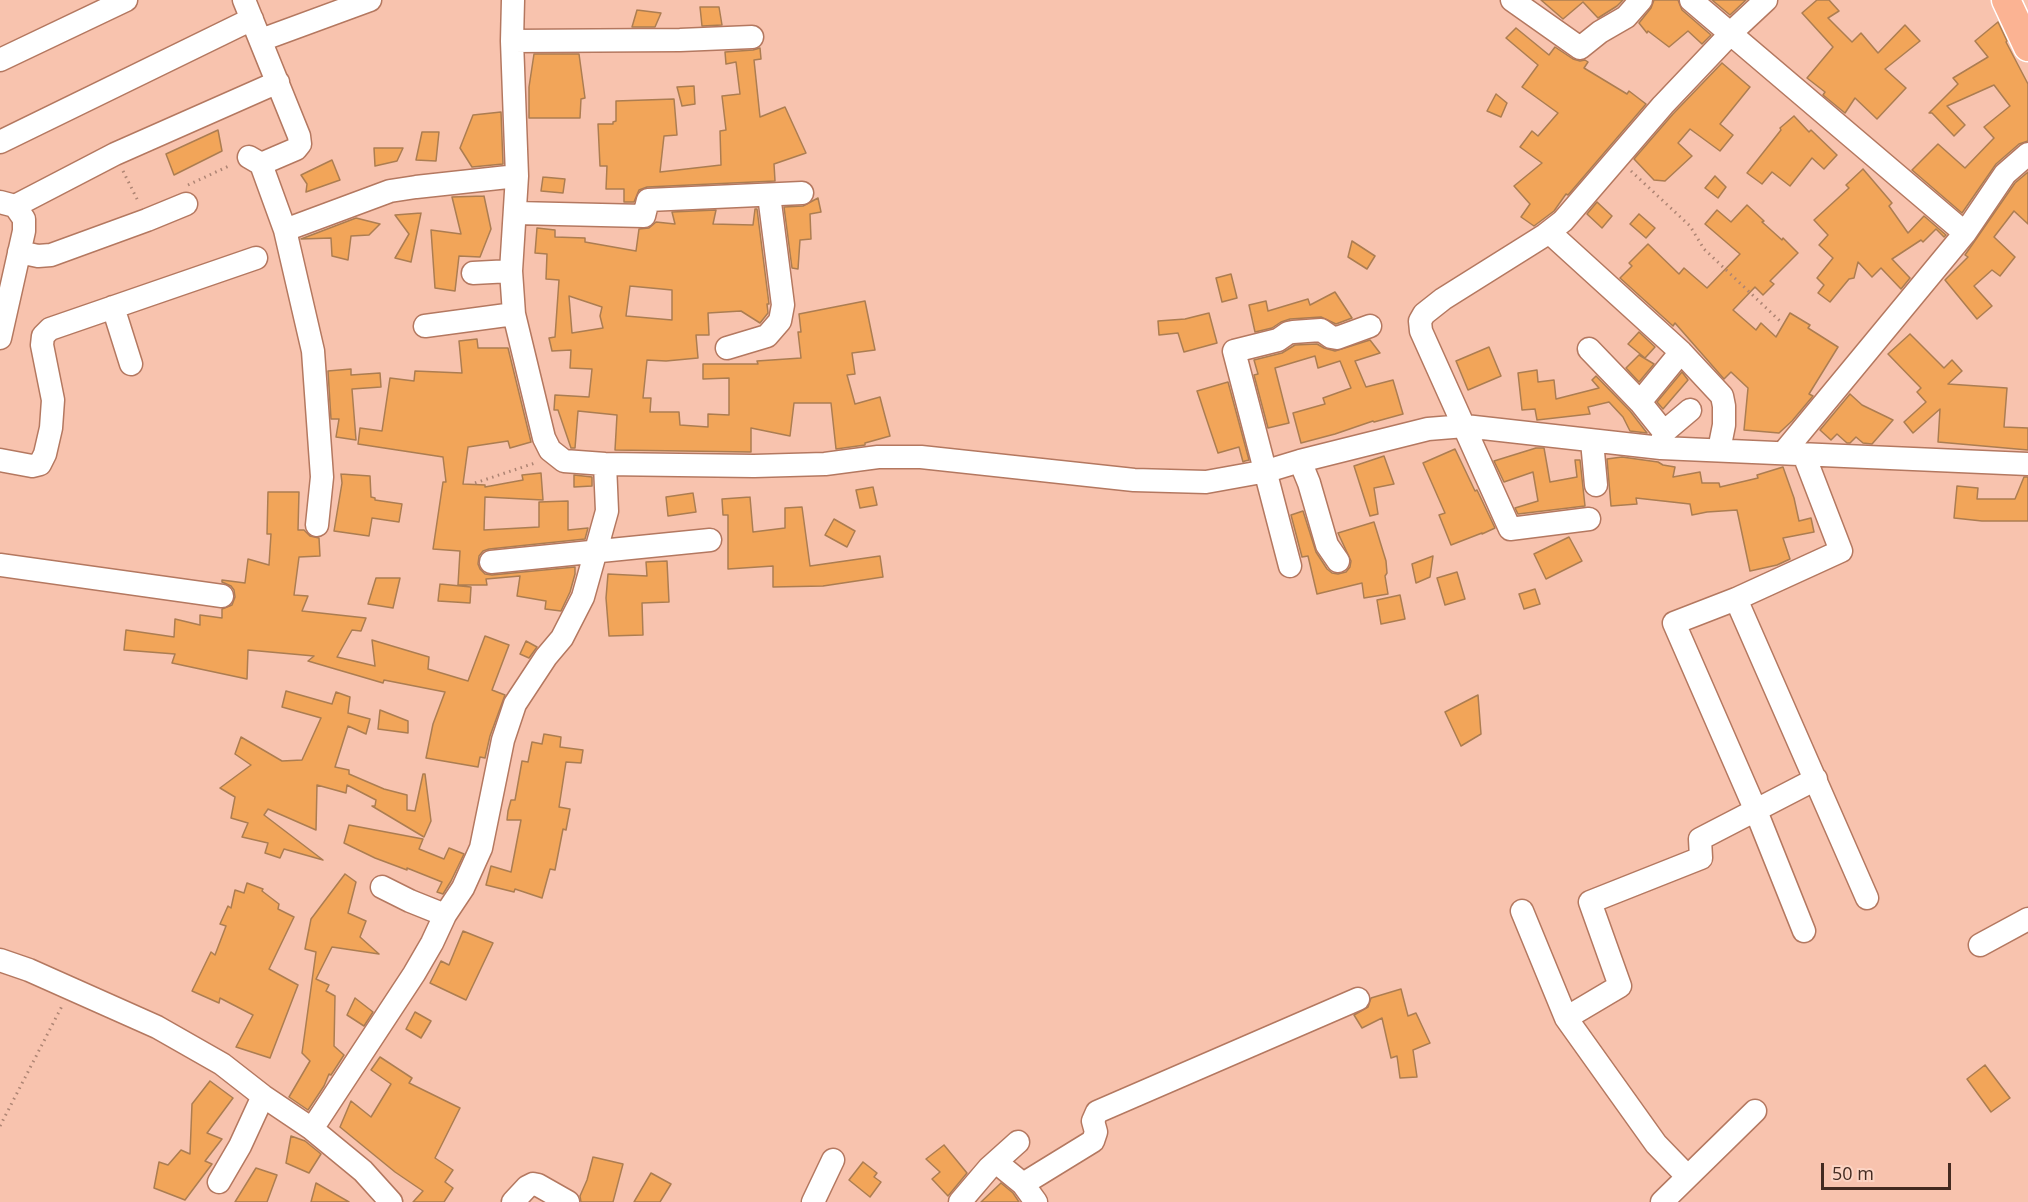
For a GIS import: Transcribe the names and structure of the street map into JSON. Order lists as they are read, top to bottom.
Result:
{
  "scale_bar": "50 m"
}
